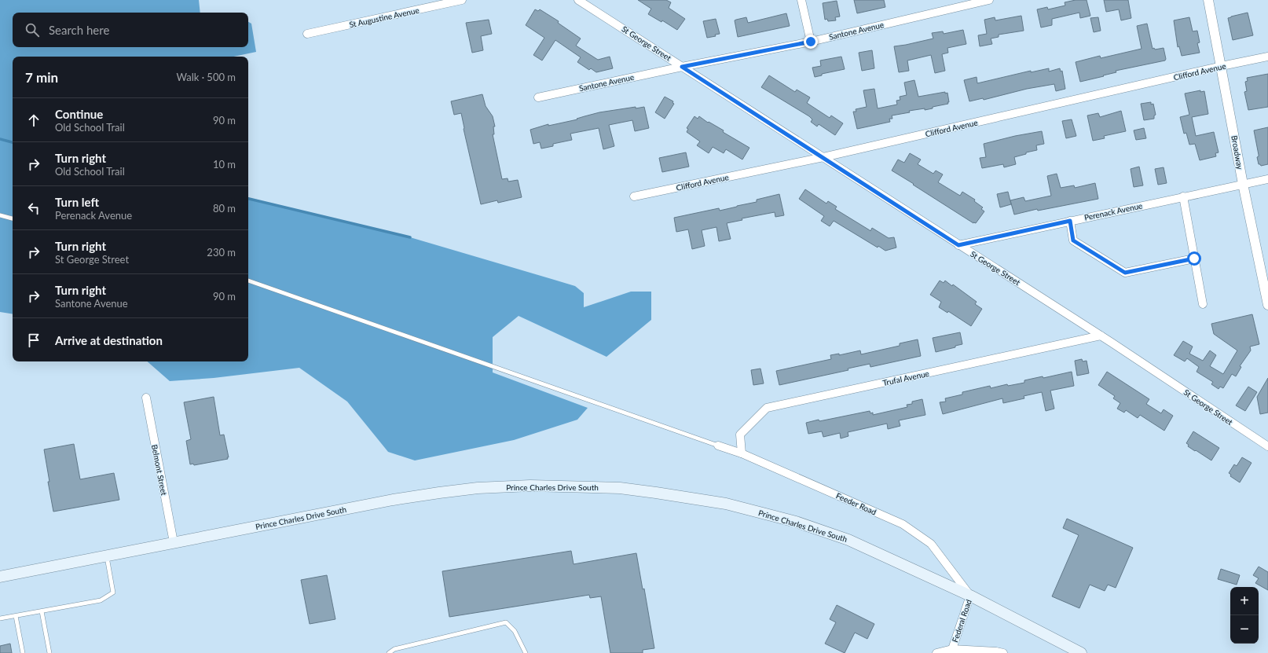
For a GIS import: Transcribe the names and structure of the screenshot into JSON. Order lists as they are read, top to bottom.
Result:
{
  "streets": {
    "main road": ["Prince Charles Drive South"],
    "street": [
      "St Augustine Avenue",
      "Santone Avenue",
      "St George Street",
      "Clifford Avenue",
      "Broadway",
      "Perenack Avenue",
      "Trufal Avenue",
      "Belmont Street",
      "Feeder Road",
      "Federal Road"
    ]
  },
  "crossings": [
    ["Santone Avenue", "St George Street"],
    ["St George Street", "Clifford Avenue"],
    ["St George Street", "Perenack Avenue"],
    ["St George Street", "Trufal Avenue"],
    ["Clifford Avenue", "Broadway"],
    ["Broadway", "Perenack Avenue"],
    ["Trufal Avenue", "Feeder Road"],
    ["Belmont Street", "Prince Charles Drive South"],
    ["Prince Charles Drive South", "Feeder Road"],
    ["Prince Charles Drive South", "Federal Road"],
    ["Feeder Road", "Federal Road"]
  ],
  "page": {
    "search": "Search here",
    "heading": ["7 min", "Walk · 500 m"],
    "list": [
      ["Continue", "Old School Trail", "90 m"],
      ["Turn right", "Old School Trail", "10 m"],
      ["Turn left", "Perenack Avenue", "80 m"],
      ["Turn right", "St George Street", "230 m"],
      ["Turn right", "Santone Avenue", "90 m"],
      "Arrive at destination"
    ],
    "map_buttons": ["+", "−"]
  }
}
